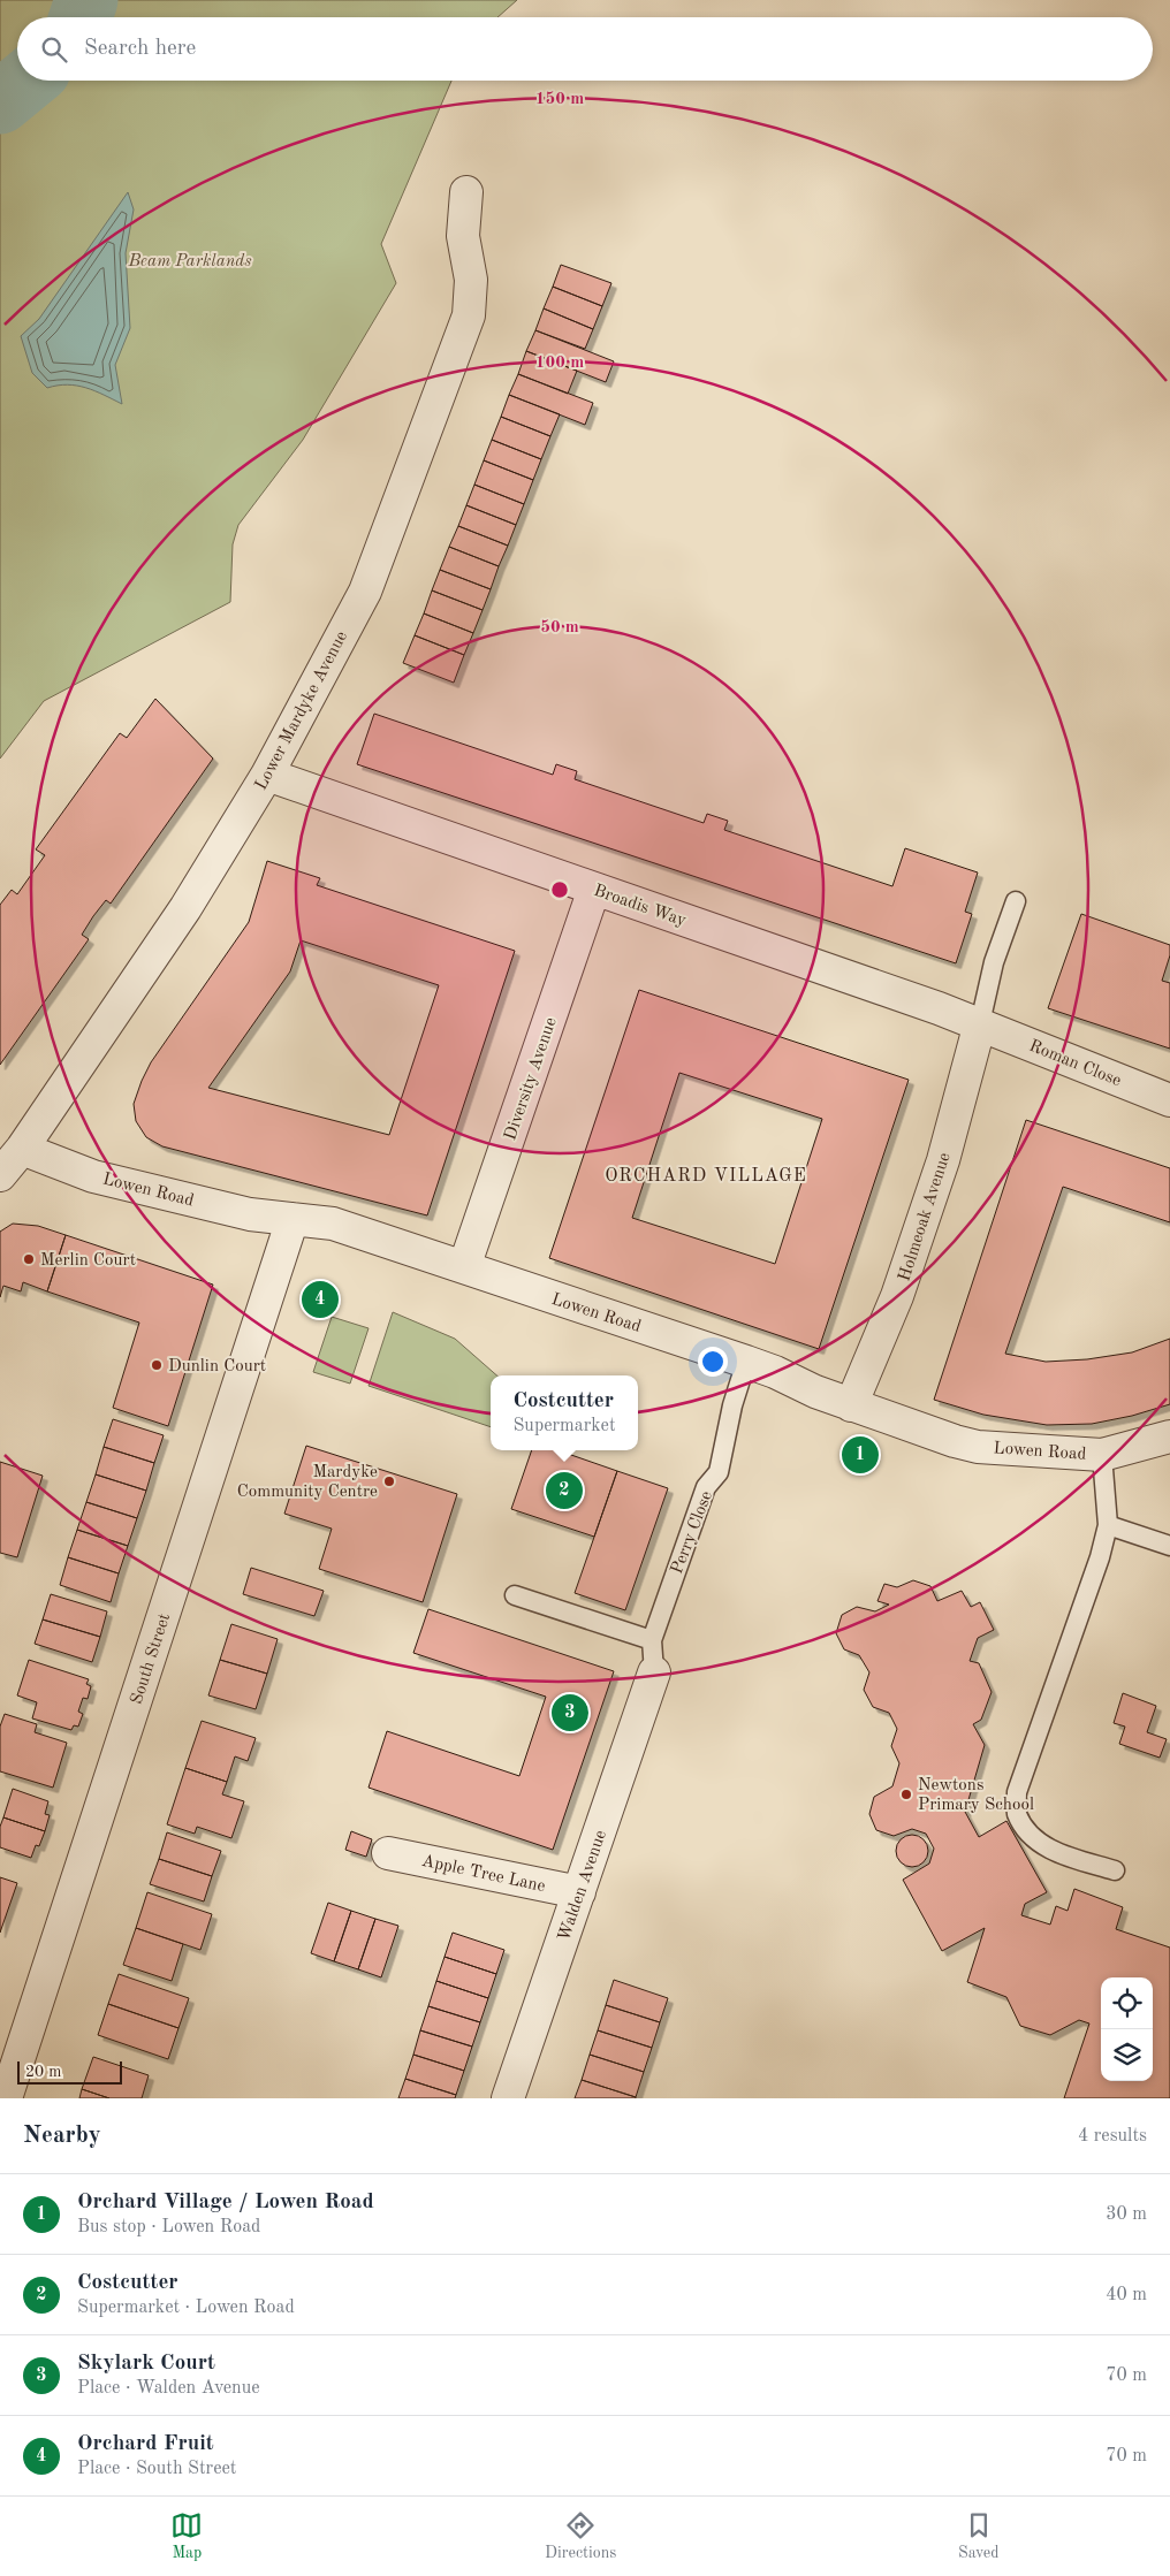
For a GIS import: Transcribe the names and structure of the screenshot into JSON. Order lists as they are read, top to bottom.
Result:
{
  "streets": {
    "street": [
      "Lower Mardyke Avenue",
      "Broadis Way",
      "Roman Close",
      "Diversity Avenue",
      "Lowen Road",
      "Holmeoak Avenue",
      "South Street",
      "Apple Tree Lane",
      "Walden Avenue"
    ],
    "lane": ["Perry Close"]
  },
  "crossings": [
    ["Lower Mardyke Avenue", "Broadis Way"],
    ["Lower Mardyke Avenue", "Lowen Road"],
    ["Broadis Way", "Roman Close"],
    ["Broadis Way", "Diversity Avenue"],
    ["Broadis Way", "Holmeoak Avenue"],
    ["Roman Close", "Holmeoak Avenue"],
    ["Diversity Avenue", "Lowen Road"],
    ["Lowen Road", "Holmeoak Avenue"],
    ["Lowen Road", "Perry Close"],
    ["Lowen Road", "South Street"],
    ["Perry Close", "Walden Avenue"],
    ["Apple Tree Lane", "Walden Avenue"]
  ],
  "districts": ["ORCHARD VILLAGE"],
  "parks": ["Beam Parklands"],
  "places": [
    "Merlin Court",
    "Dunlin Court",
    "Mardyke Community Centre",
    "Newtons Primary School"
  ],
  "scale_bar": "20 m",
  "page": {
    "search": "Search here",
    "pins": [
      "4",
      "1",
      "2",
      "3"
    ],
    "popup": ["Costcutter", "Supermarket"],
    "scale": "20 m",
    "heading": ["Nearby", "4 results"],
    "list": [
      {
        "mark": "1",
        "name": "Orchard Village / Lowen Road",
        "note": "Bus stop · Lowen Road",
        "value": "30 m"
      },
      {
        "mark": "2",
        "name": "Costcutter",
        "note": "Supermarket · Lowen Road",
        "value": "40 m"
      },
      {
        "mark": "3",
        "name": "Skylark Court",
        "note": "Place · Walden Avenue",
        "value": "70 m"
      },
      {
        "mark": "4",
        "name": "Orchard Fruit",
        "note": "Place · South Street",
        "value": "70 m"
      }
    ],
    "nav": ["Map", "Directions", "Saved"]
  },
  "rings": ["150 m", "100 m", "50 m"]
}
